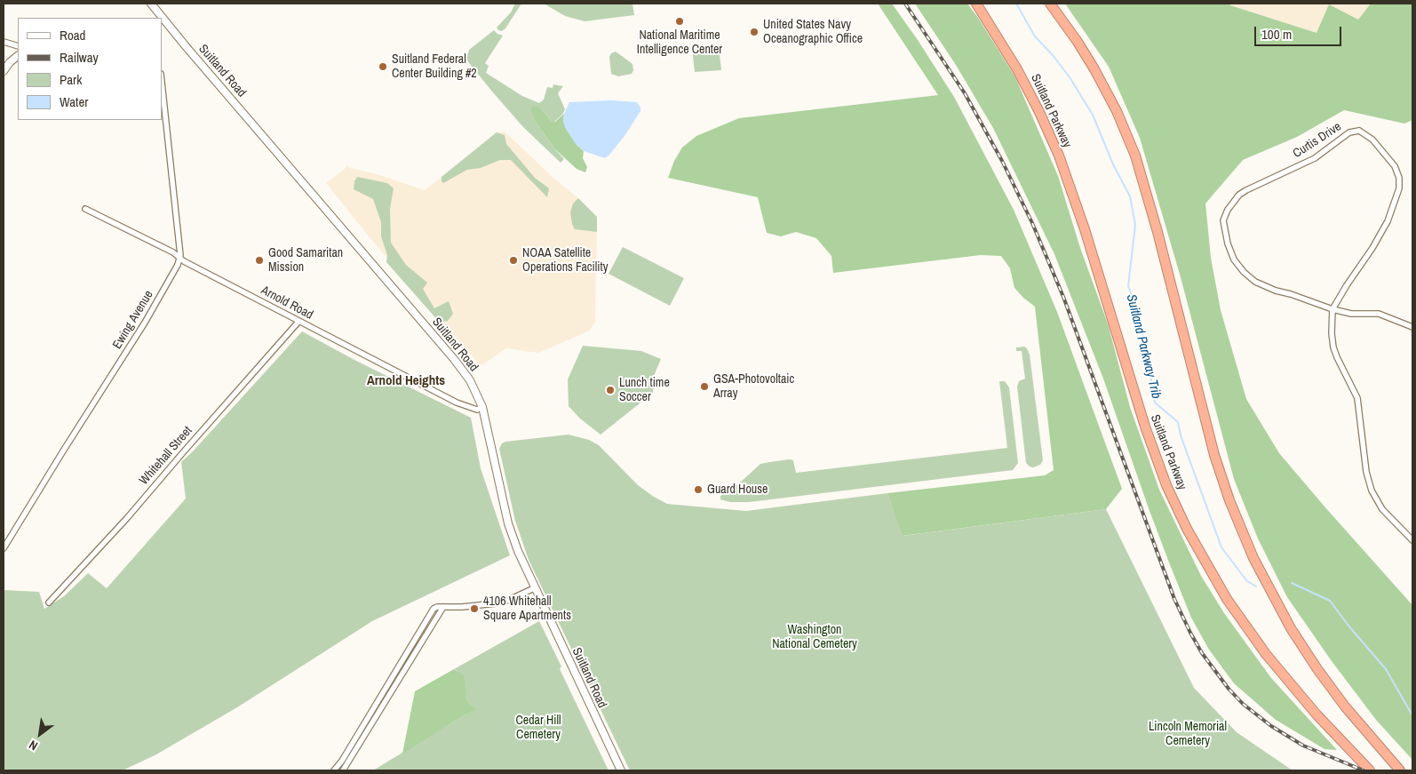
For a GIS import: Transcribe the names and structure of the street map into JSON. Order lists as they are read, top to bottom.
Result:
{
  "streets": {
    "highway": ["Suitland Parkway"],
    "main road": ["Suitland Road"],
    "street": [
      "Curtis Drive",
      "Arnold Road",
      "Ewing Avenue",
      "Whitehall Street"
    ]
  },
  "crossings": [
    ["Suitland Road", "Arnold Road"],
    ["Arnold Road", "Ewing Avenue"],
    ["Arnold Road", "Whitehall Street"]
  ],
  "districts": ["Arnold Heights"],
  "water": ["Suitland Parkway Trib"],
  "parks": ["Washington National Cemetery", "Cedar Hill Cemetery", "Lincoln Memorial Cemetery"],
  "places": [
    "National Maritime Intelligence Center",
    "United States Navy Oceanographic Office",
    "Suitland Federal Center Building #2",
    "Good Samaritan Mission",
    "NOAA Satellite Operations Facility",
    "GSA-Photovoltaic Array",
    "Lunch time Soccer",
    "Guard House",
    "4106 Whitehall Square Apartments"
  ],
  "legend": [
    "Road",
    "Railway",
    "Park",
    "Water"
  ],
  "scale_bar": "100 m",
  "north": "bottom left"
}
